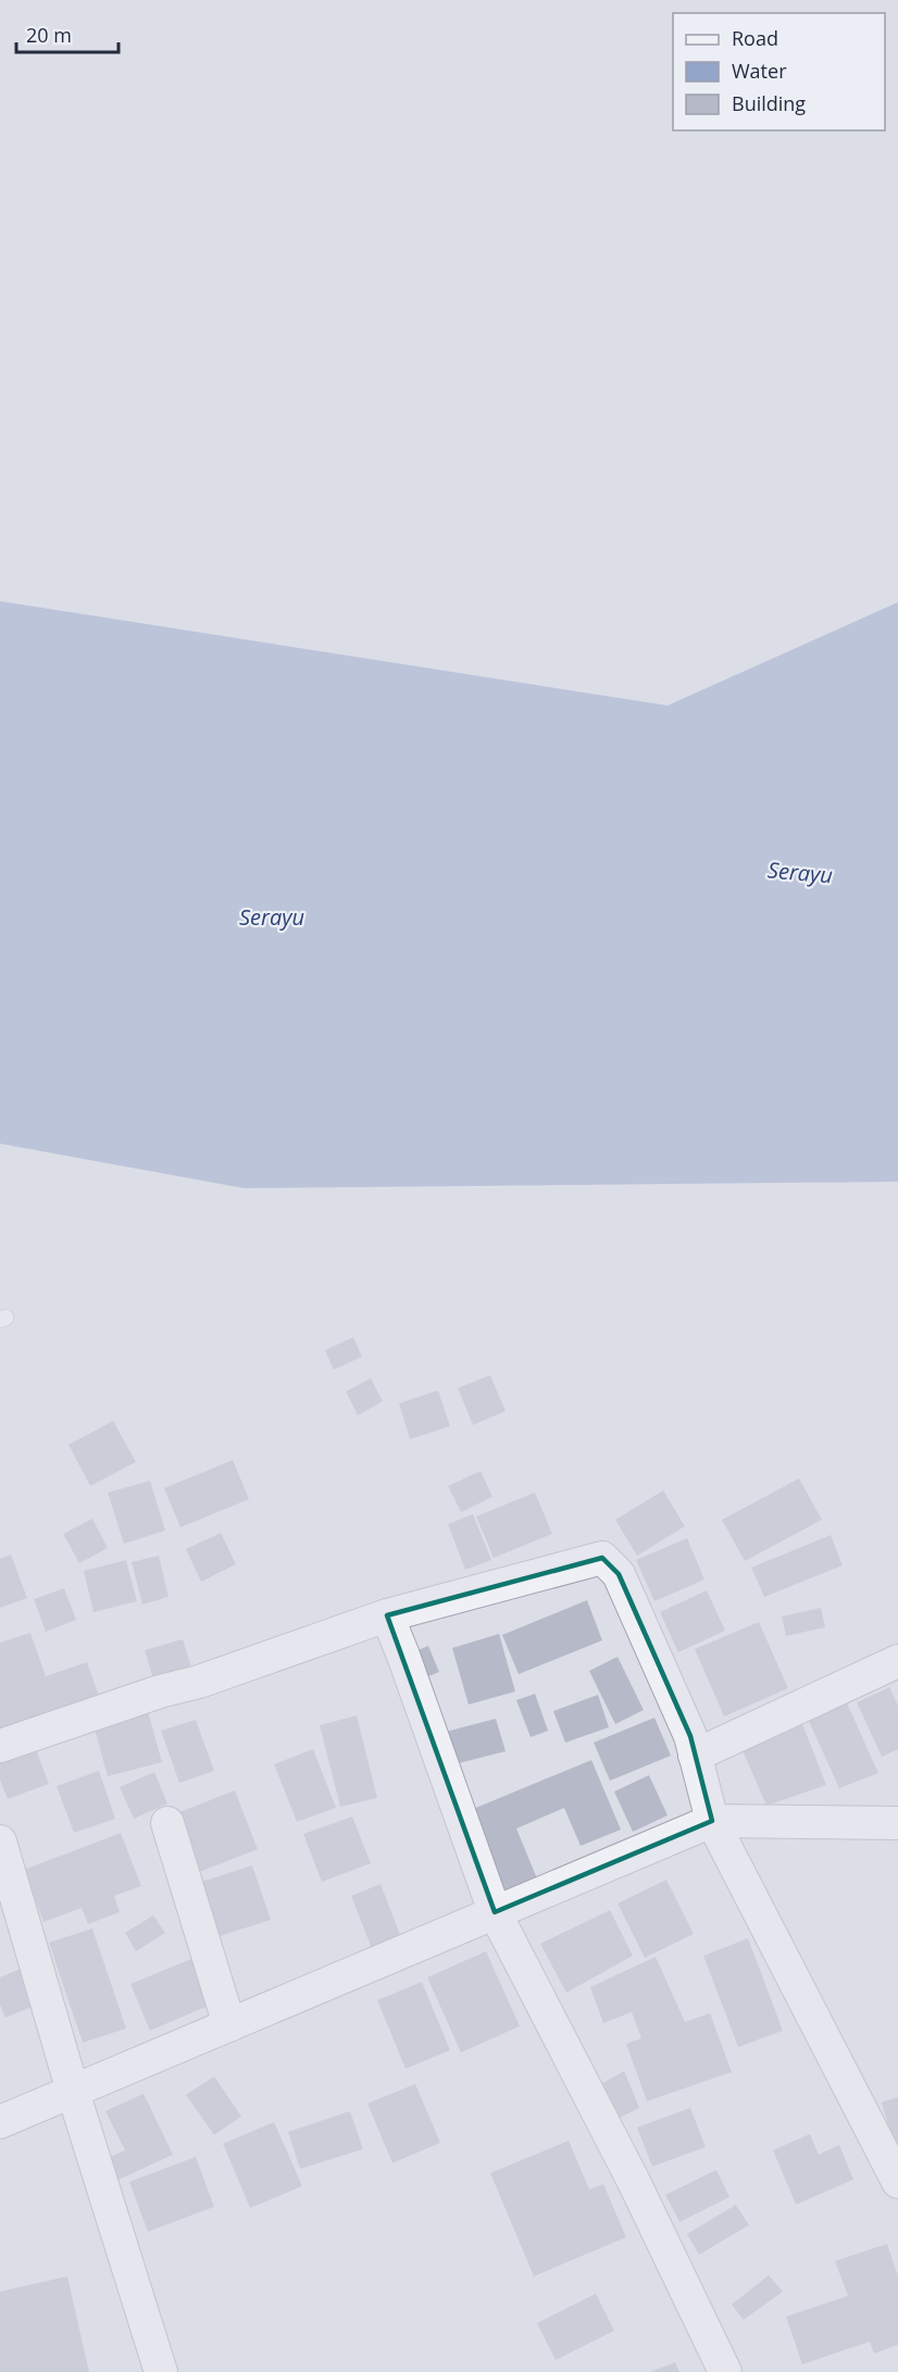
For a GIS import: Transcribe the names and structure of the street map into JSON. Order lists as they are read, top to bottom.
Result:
{
  "water": ["Serayu"],
  "legend": ["Road", "Water", "Building"],
  "scale_bar": "20 m"
}
